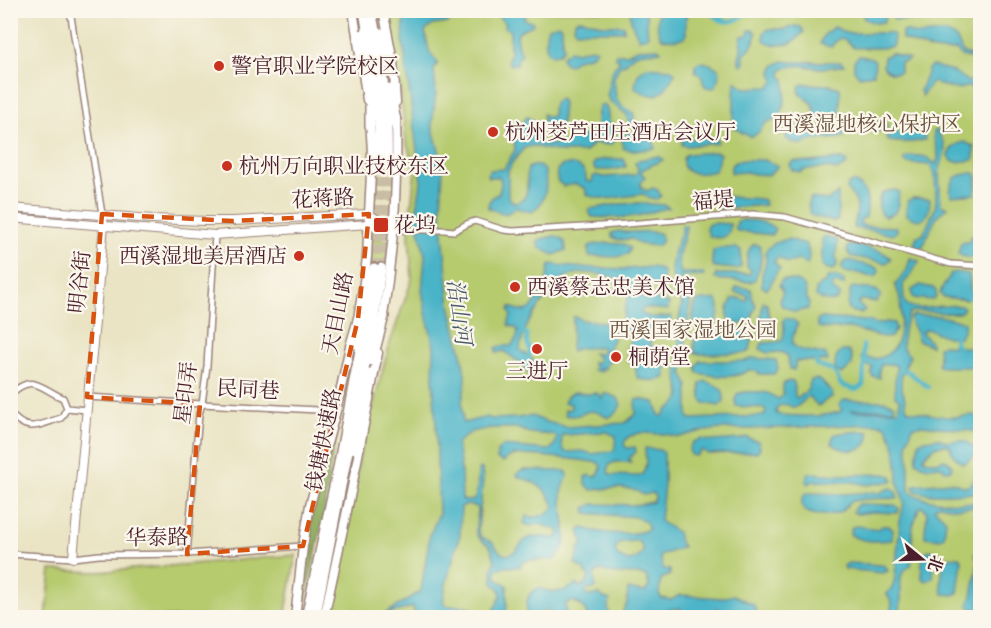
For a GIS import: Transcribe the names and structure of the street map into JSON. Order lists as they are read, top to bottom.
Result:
{
  "streets": {
    "highway": ["钱塘快速路"],
    "main road": ["天目山路"],
    "street": [
      "花蒋路",
      "福堤",
      "明谷街",
      "民同巷",
      "星印弄",
      "华泰路"
    ]
  },
  "crossings": [
    ["花蒋路", "福堤"],
    ["花蒋路", "明谷街"],
    ["花蒋路", "天目山路"],
    ["花蒋路", "星印弄"],
    ["福堤", "天目山路"],
    ["明谷街", "民同巷"],
    ["明谷街", "华泰路"],
    ["天目山路", "民同巷"],
    ["天目山路", "华泰路"],
    ["民同巷", "星印弄"],
    ["星印弄", "华泰路"]
  ],
  "water": ["沿山河"],
  "parks": ["西溪湿地核心保护区", "西溪国家湿地公园"],
  "places": {
    "other": [
      "警官职业学院校区",
      "杭州茭芦田庄酒店会议厅",
      "杭州万向职业技校东区",
      "西溪湿地美居酒店",
      "西溪蔡志忠美术馆",
      "三进厅",
      "桐荫堂"
    ],
    "transit": ["花坞"]
  },
  "north": "right"
}
